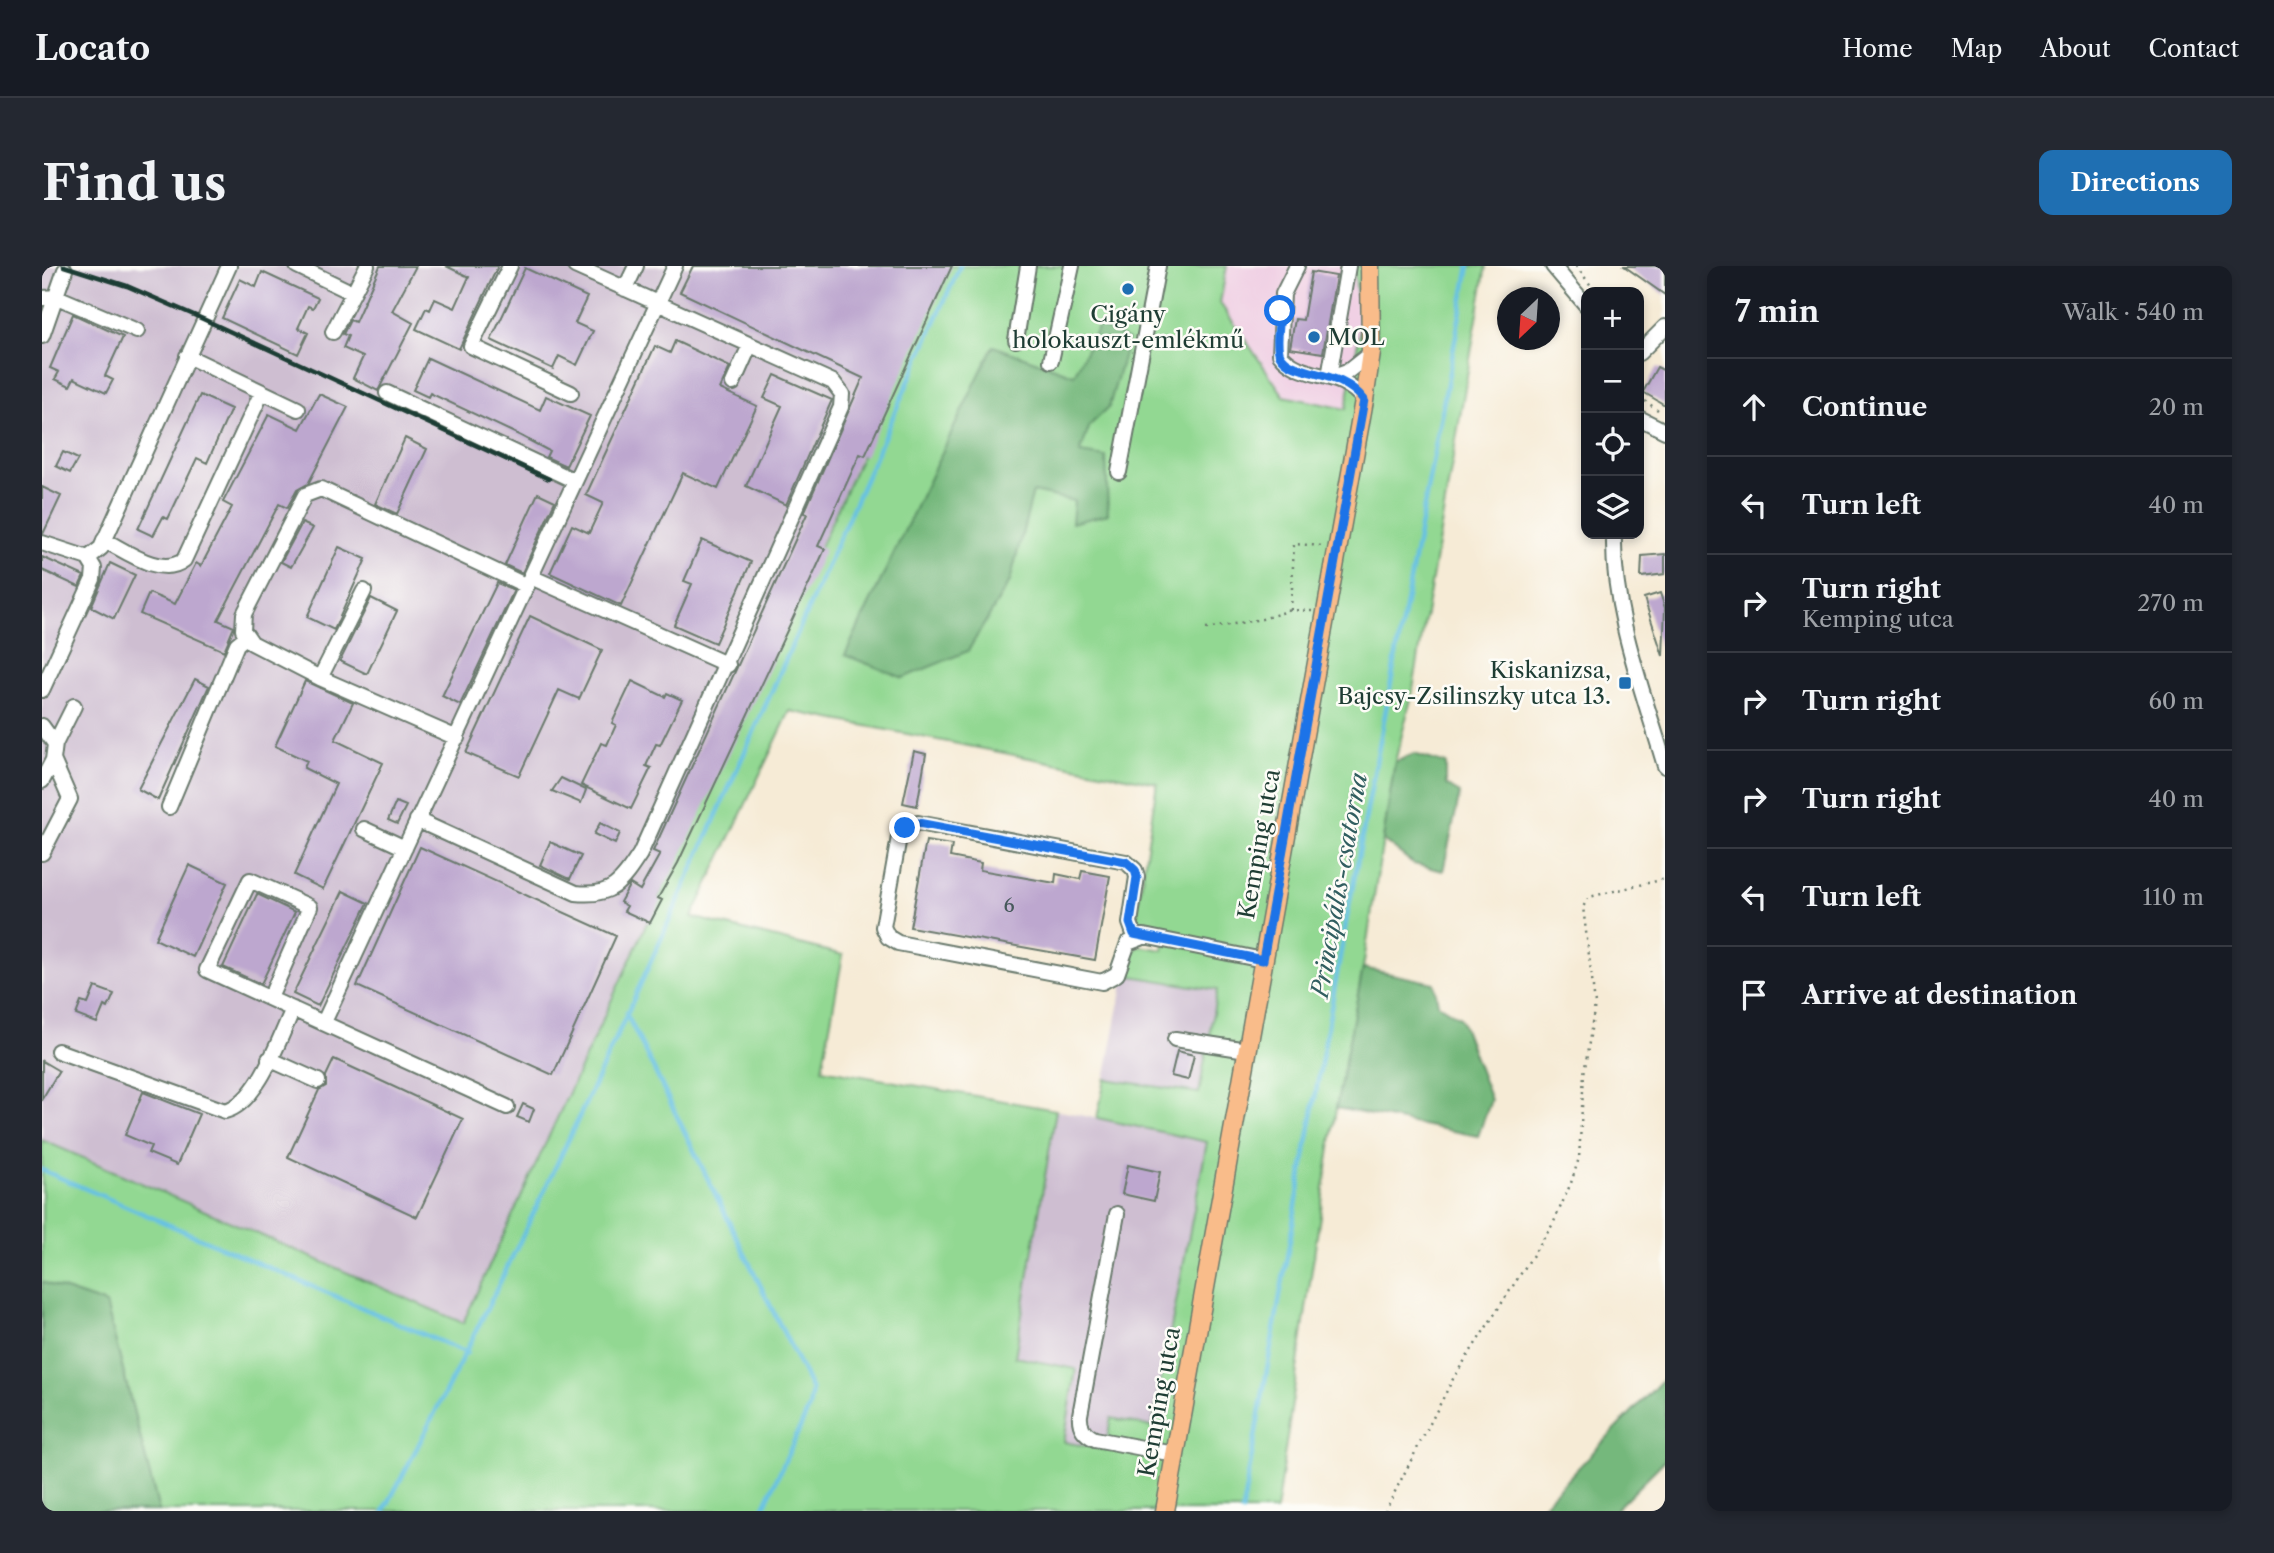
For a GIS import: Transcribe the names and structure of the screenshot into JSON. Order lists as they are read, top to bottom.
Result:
{
  "streets": {
    "main road": ["Kemping utca"]
  },
  "water": ["Principális-csatorna"],
  "places": {
    "other": ["Cigány holokauszt-emlékmű", "MOL"],
    "transit": ["Kiskanizsa, Bajcsy-Zsilinszky utca 13."]
  },
  "house_numbers": ["6"],
  "north": "bottom left",
  "page": {
    "header": "Locato",
    "nav": [
      "Home",
      "Map",
      "About",
      "Contact"
    ],
    "buttons": "Directions",
    "title": "Find us",
    "heading": ["7 min", "Walk · 540 m"],
    "map_buttons": ["+", "−"],
    "list": [
      ["Continue", "20 m"],
      ["Turn left", "40 m"],
      ["Turn right", "Kemping utca", "270 m"],
      ["Turn right", "60 m"],
      ["Turn right", "40 m"],
      ["Turn left", "110 m"],
      "Arrive at destination"
    ]
  }
}
